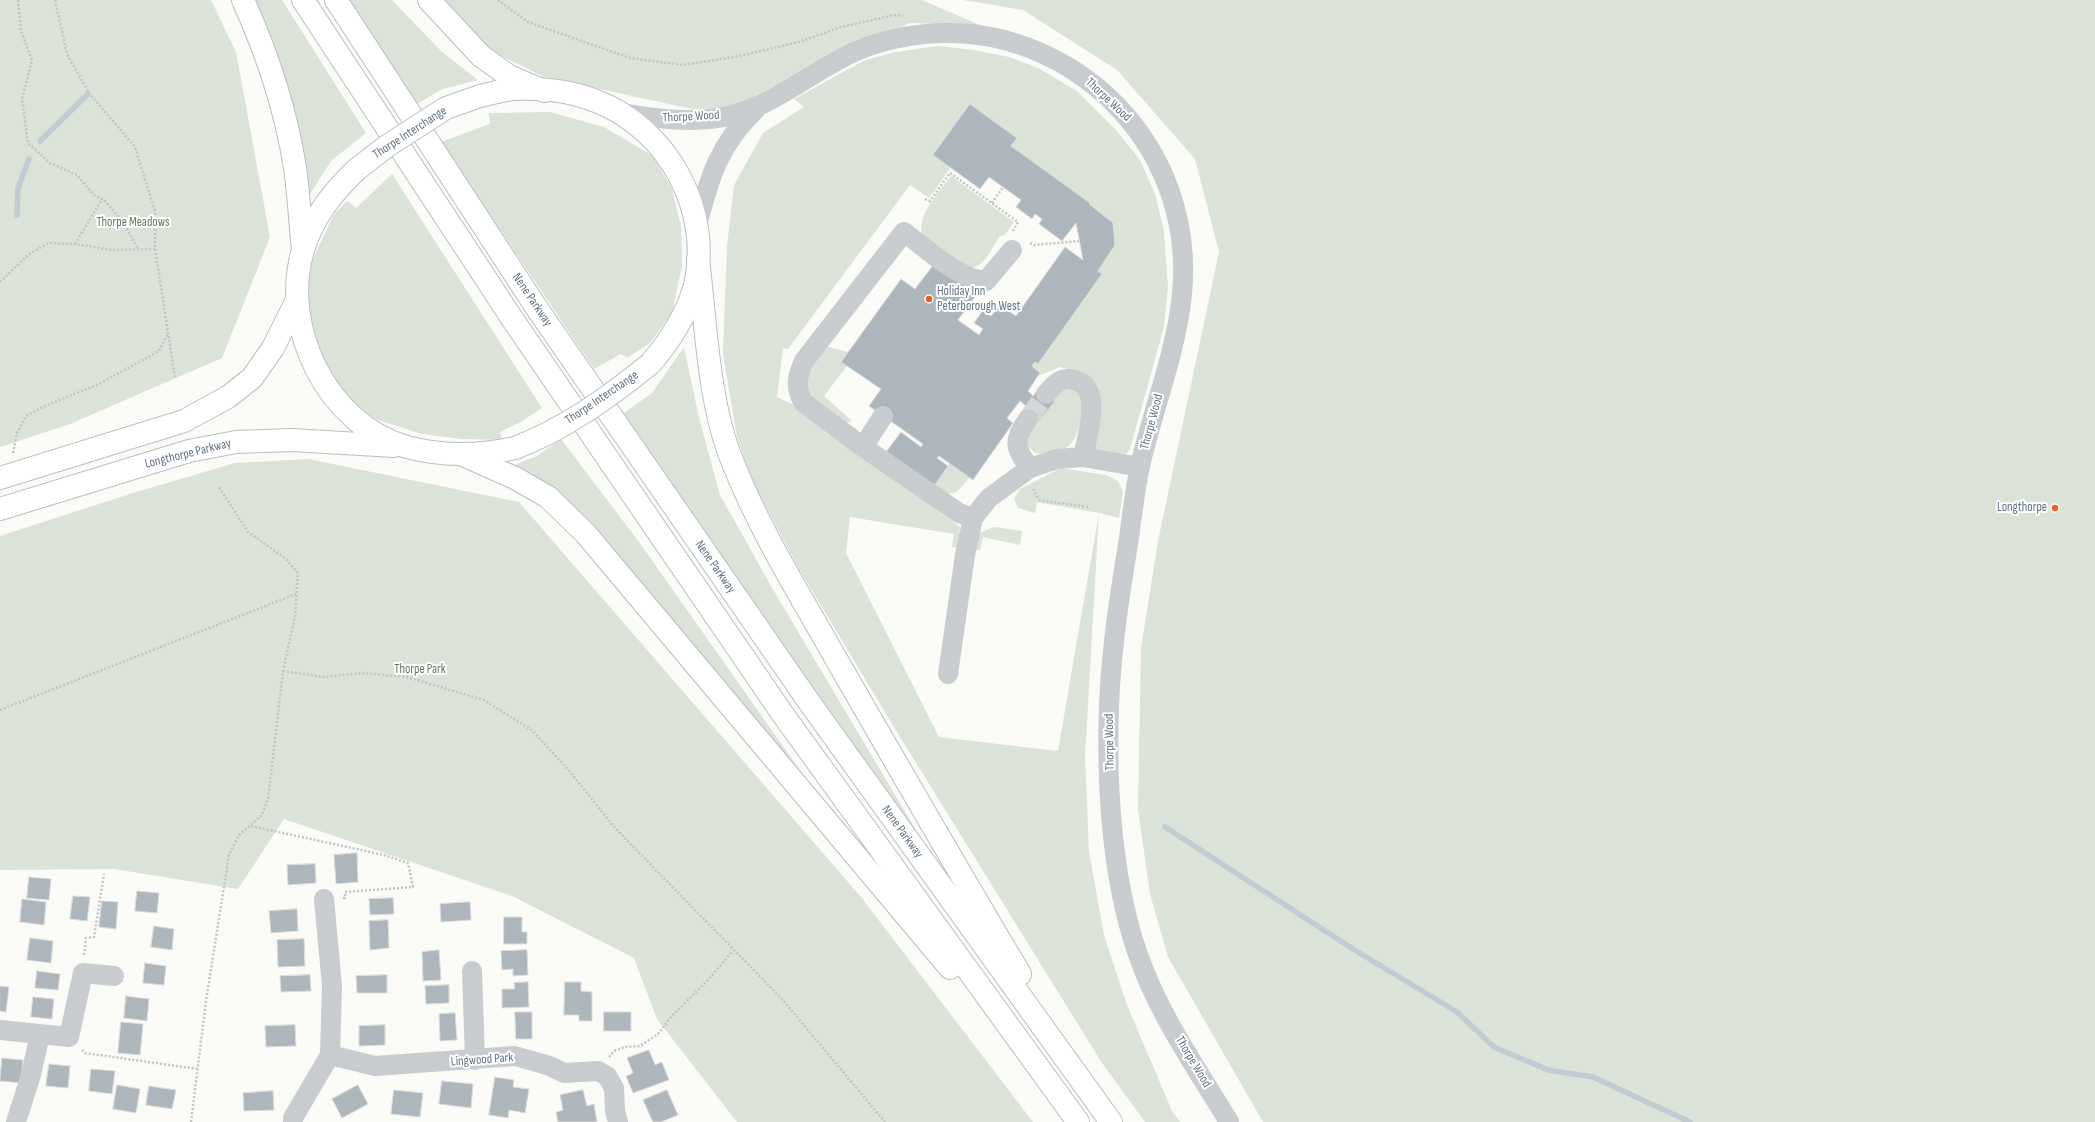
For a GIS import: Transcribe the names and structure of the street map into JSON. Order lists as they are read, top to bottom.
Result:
{
  "streets": {
    "main road": ["Thorpe Interchange", "Nene Parkway", "Longthorpe Parkway"],
    "street": ["Thorpe Wood", "Lingwood Park"]
  },
  "crossings": [
    ["Thorpe Wood", "Thorpe Interchange"],
    ["Thorpe Interchange", "Longthorpe Parkway"]
  ],
  "parks": ["Thorpe Meadows", "Thorpe Park"],
  "places": ["Holiday Inn Peterborough West", "Longthorpe"]
}
